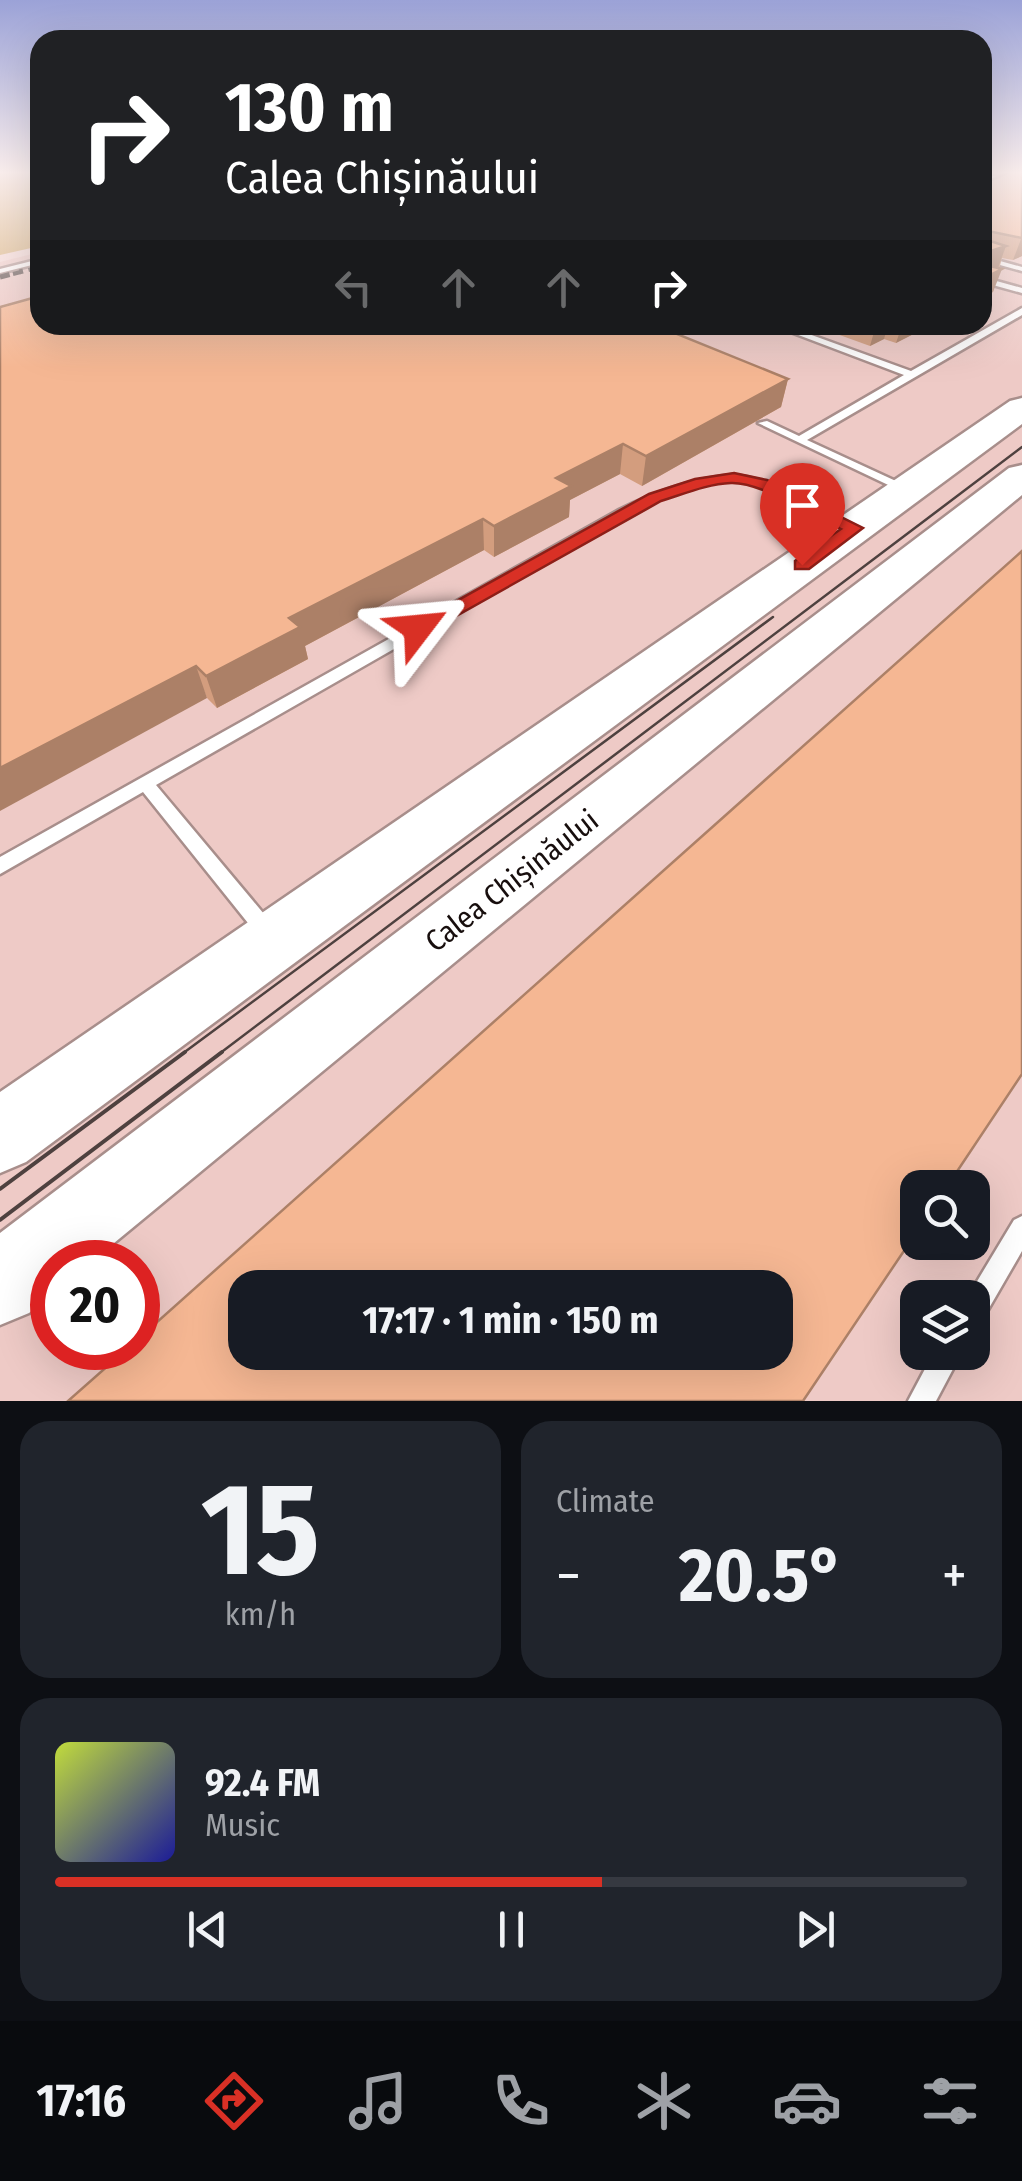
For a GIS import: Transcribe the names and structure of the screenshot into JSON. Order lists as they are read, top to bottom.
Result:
{
  "streets": {
    "main road": ["Calea Chișinăului"]
  },
  "page": {
    "turn": ["130 m", "Calea Chișinăului"],
    "limit": "20",
    "trip": "17:17 · 1 min · 150 m",
    "tile": [
      ["15", "km/h"],
      "Climate"
    ],
    "heat": ["−", "20.5°", "+"],
    "song": ["92.4 FM", "Music"],
    "tabs": "17:16"
  }
}
